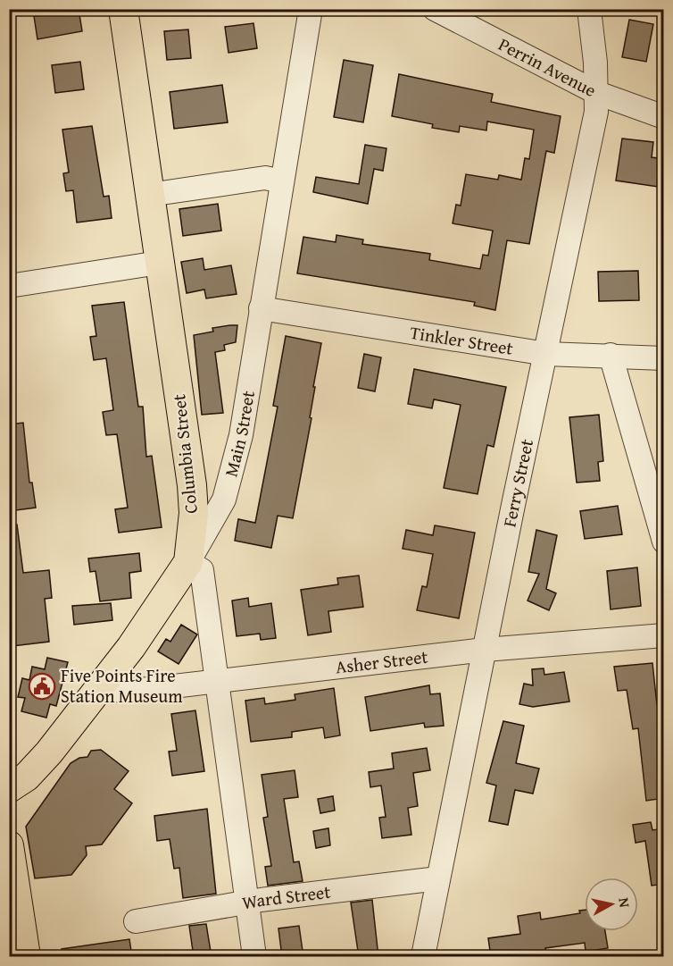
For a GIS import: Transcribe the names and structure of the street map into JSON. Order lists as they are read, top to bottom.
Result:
{
  "streets": {
    "main road": ["Main Street", "Columbia Street"],
    "street": [
      "Perrin Avenue",
      "Tinkler Street",
      "Ferry Street",
      "Asher Street",
      "Ward Street"
    ]
  },
  "crossings": [
    ["Perrin Avenue", "Ferry Street"],
    ["Tinkler Street", "Main Street"],
    ["Tinkler Street", "Ferry Street"],
    ["Main Street", "Columbia Street"],
    ["Main Street", "Asher Street"],
    ["Ferry Street", "Asher Street"],
    ["Ferry Street", "Ward Street"]
  ],
  "places": {
    "public building": ["Five Points Fire Station Museum"]
  },
  "north": "right"
}
